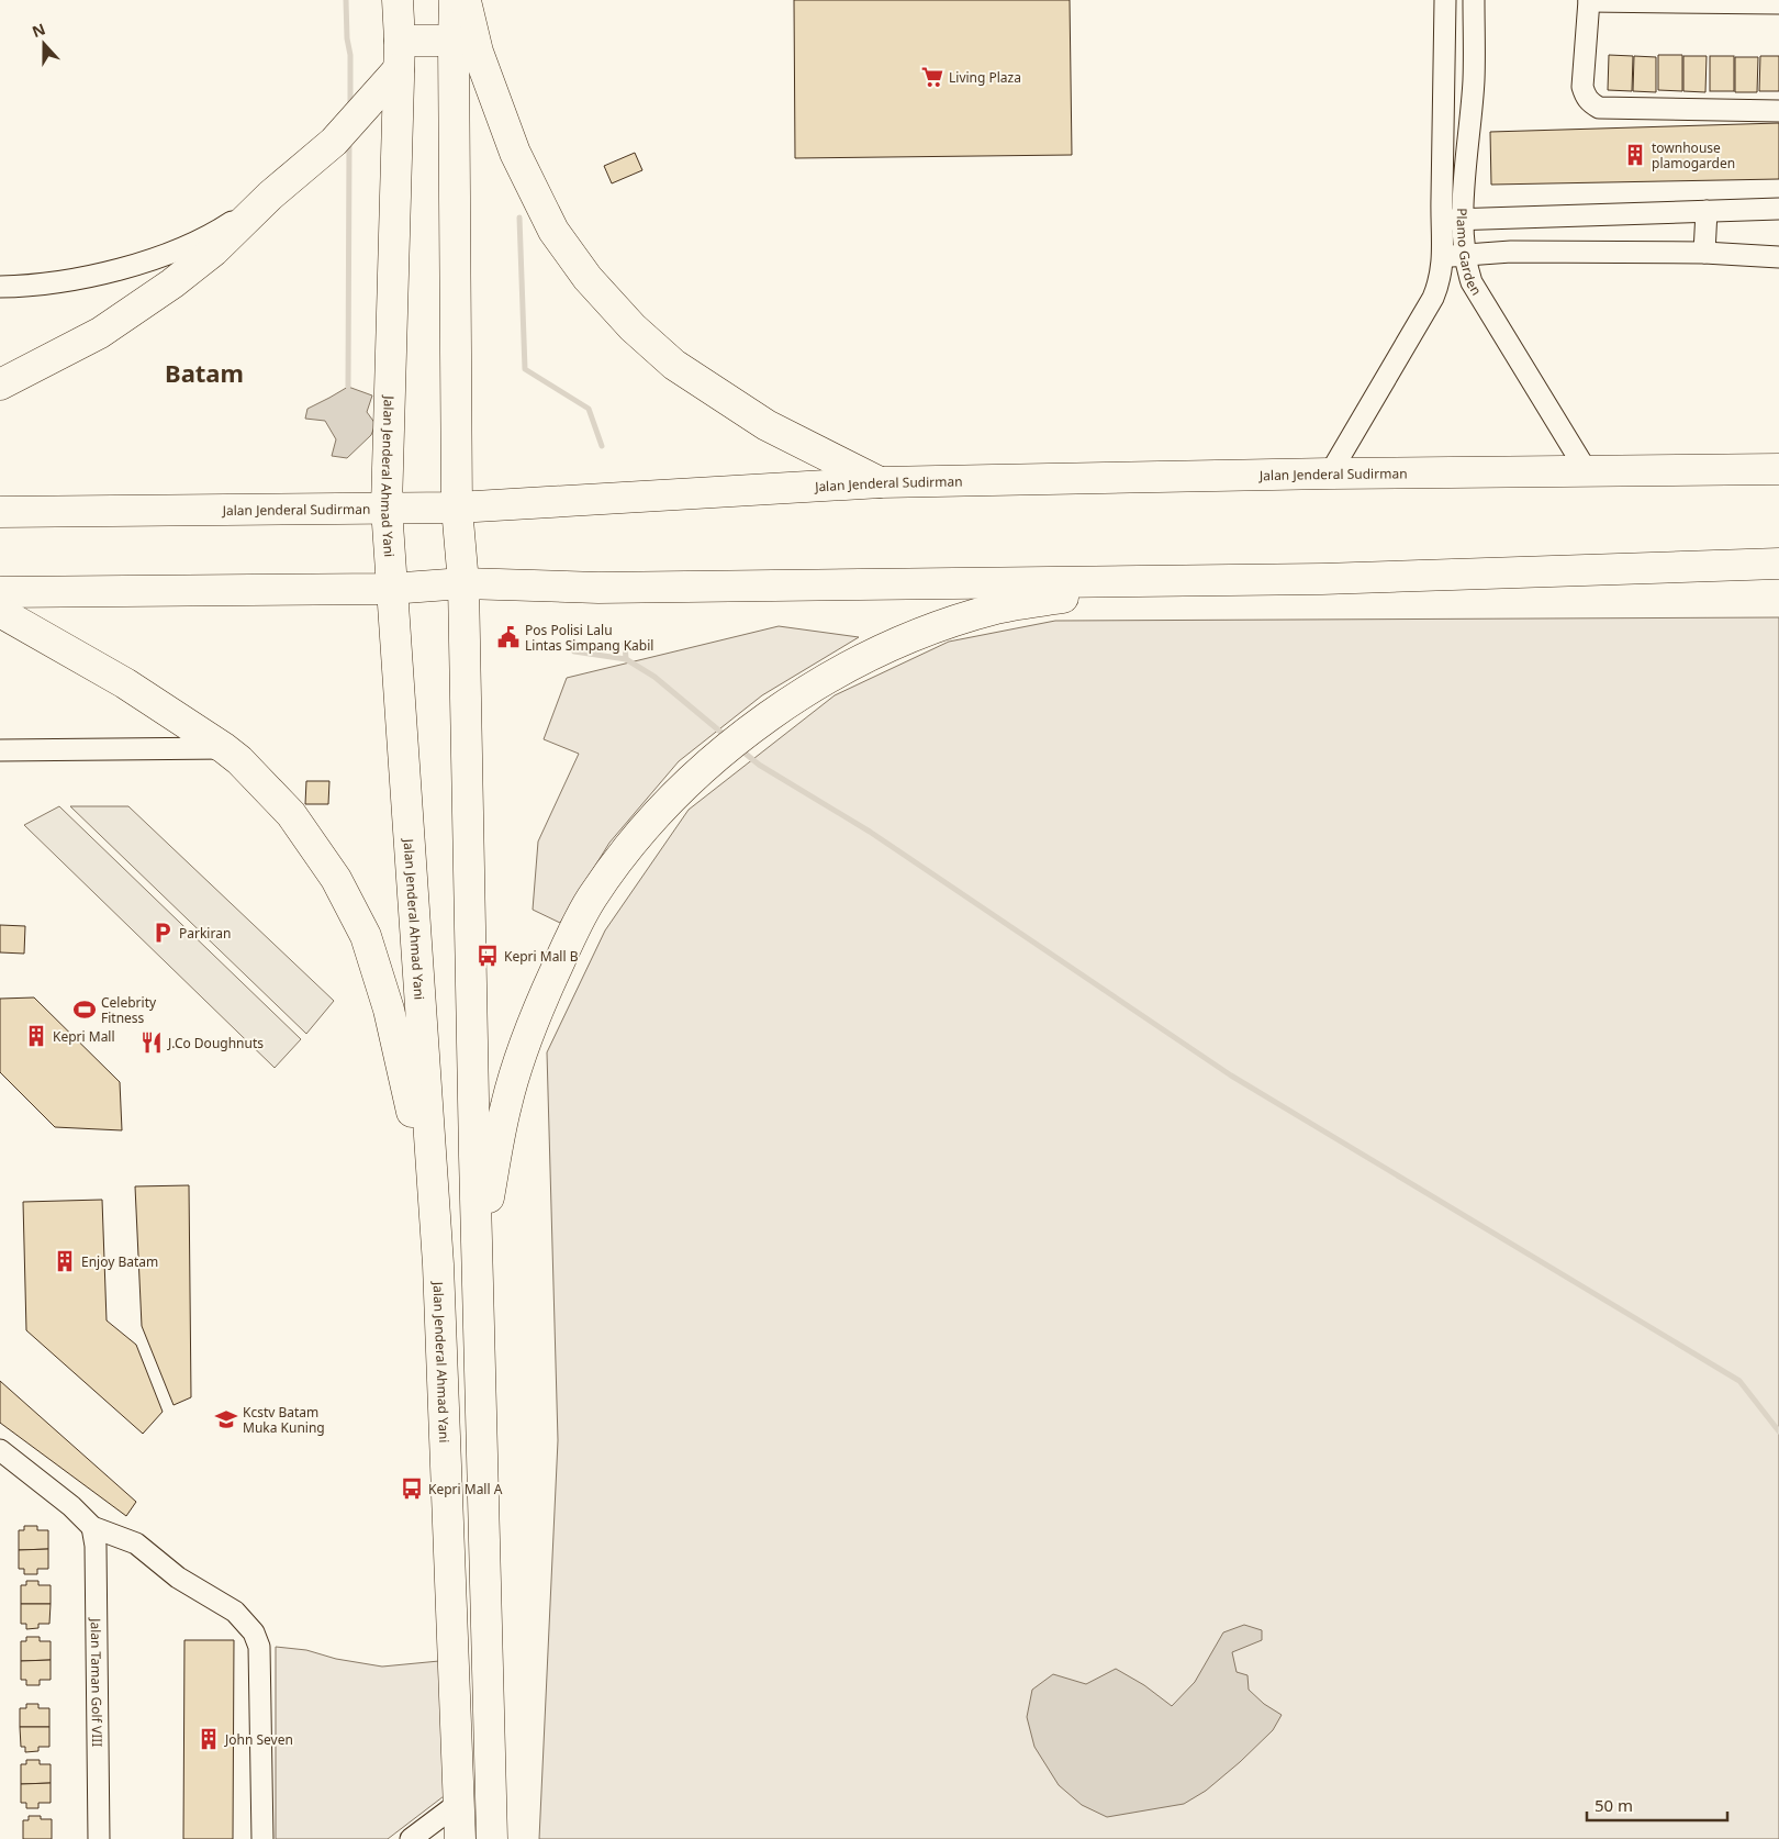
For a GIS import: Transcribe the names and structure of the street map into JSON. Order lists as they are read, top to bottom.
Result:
{
  "streets": {
    "highway": ["Jalan Jenderal Sudirman", "Jalan Jenderal Ahmad Yani"],
    "street": ["Plamo Garden", "Jalan Taman Golf VIII"]
  },
  "crossings": [
    ["Plamo Garden", "Jalan Jenderal Sudirman"],
    ["Jalan Jenderal Sudirman", "Jalan Jenderal Ahmad Yani"]
  ],
  "districts": ["Batam"],
  "places": {
    "supermarket": ["Living Plaza"],
    "building": [
      "townhouse plamogarden",
      "Kepri Mall",
      "Enjoy Batam",
      "John Seven"
    ],
    "public building": ["Pos Polisi Lalu Lintas Simpang Kabil"],
    "parking": ["Parkiran"],
    "bus stop": ["Kepri Mall B", "Kepri Mall A"],
    "sports": ["Celebrity Fitness"],
    "restaurant": ["J.Co Doughnuts"],
    "school or university": ["Kcstv Batam Muka Kuning"]
  },
  "scale_bar": "50 m",
  "north": "top"
}
